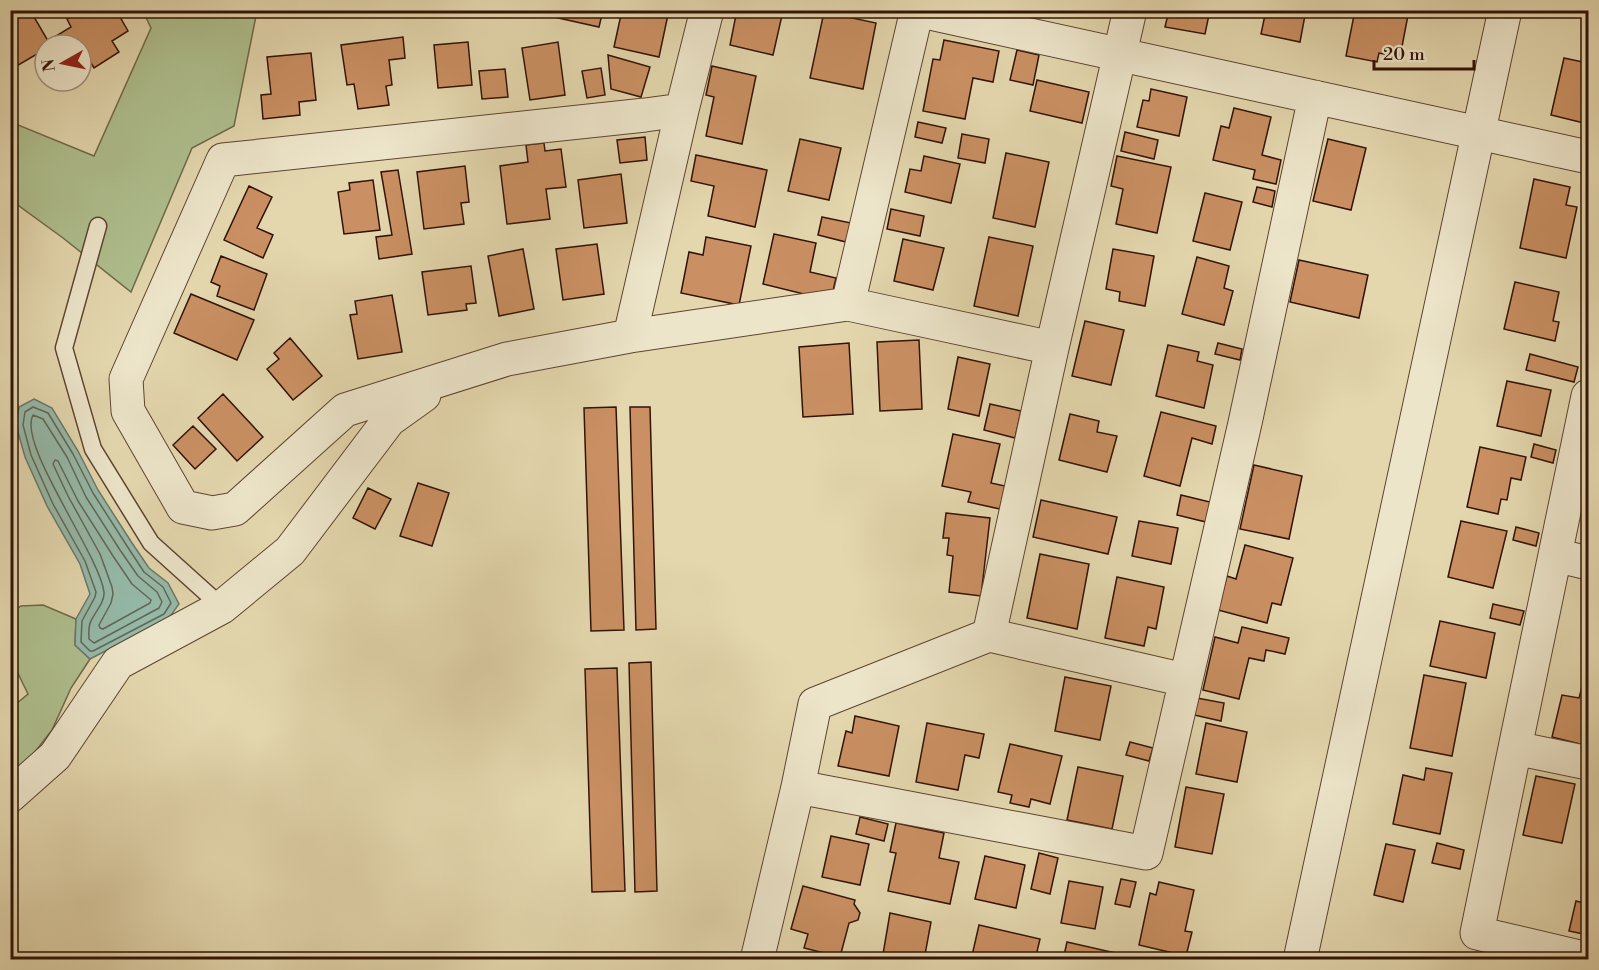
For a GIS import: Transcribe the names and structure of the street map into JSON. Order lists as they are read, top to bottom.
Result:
{
  "scale_bar": "20 m",
  "north": "left"
}
